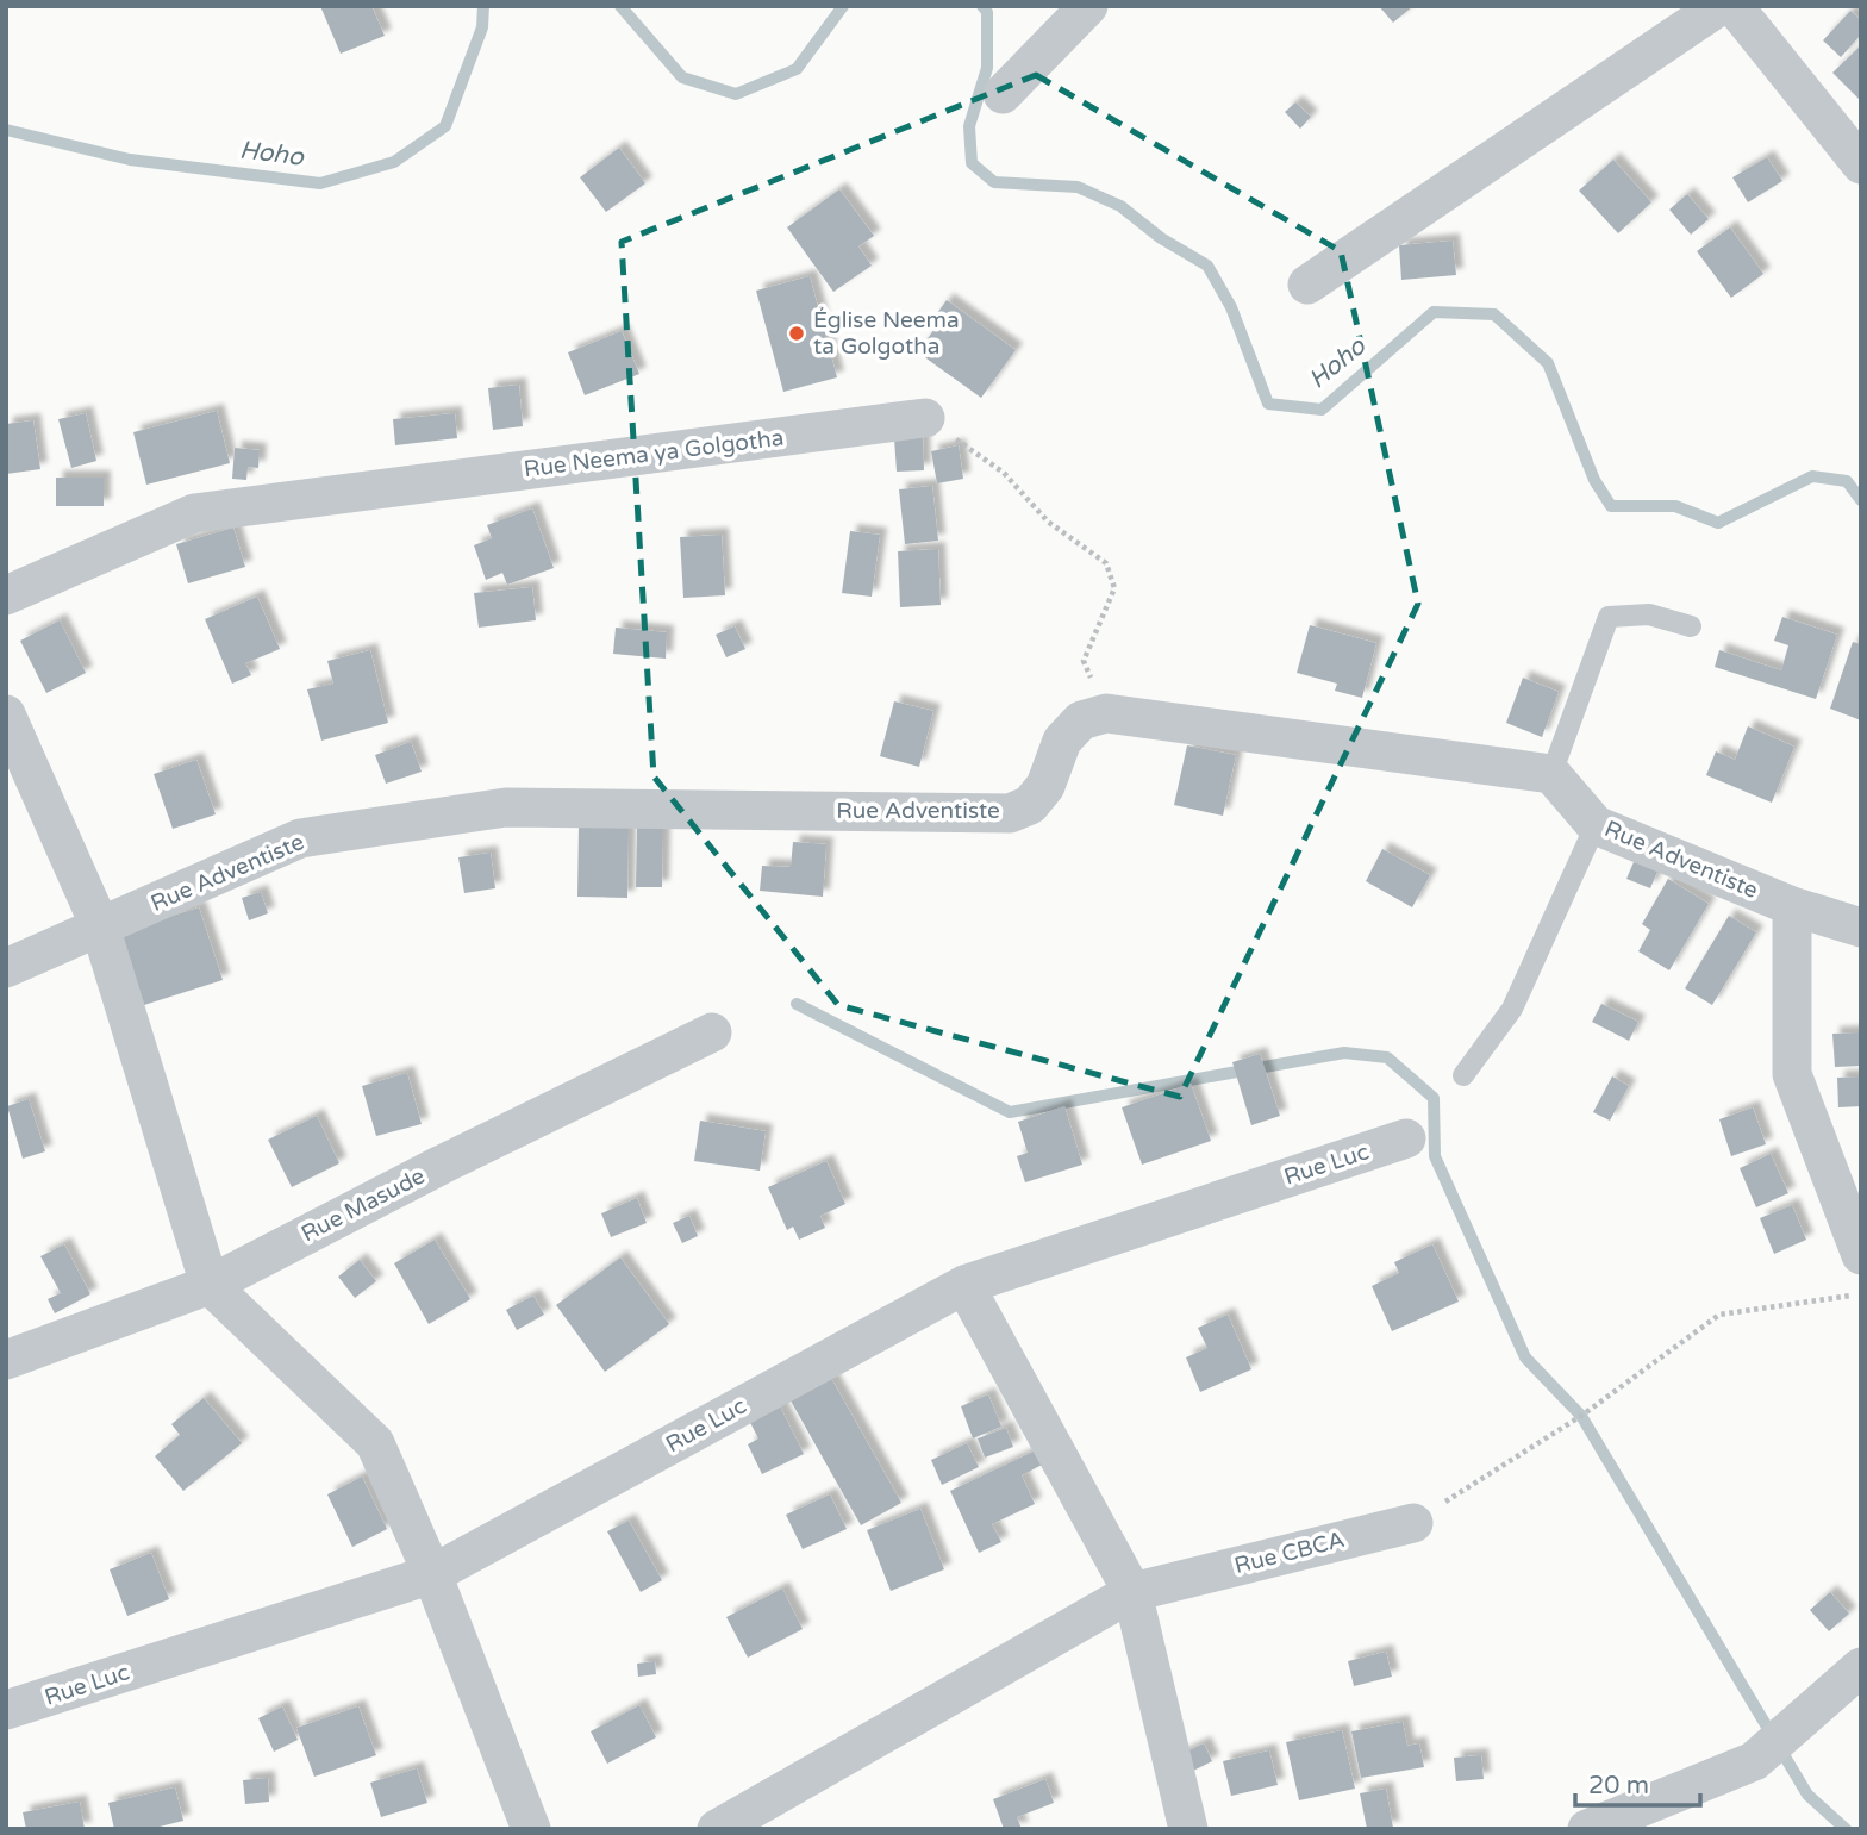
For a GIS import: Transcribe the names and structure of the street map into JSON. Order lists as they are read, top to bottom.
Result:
{
  "streets": {
    "street": [
      "Rue Neema ya Golgotha",
      "Rue Adventiste",
      "Rue Luc",
      "Rue Masude",
      "Rue CBCA"
    ]
  },
  "water": ["Hoho"],
  "places": ["Église Neema ta Golgotha"],
  "scale_bar": "20 m"
}
